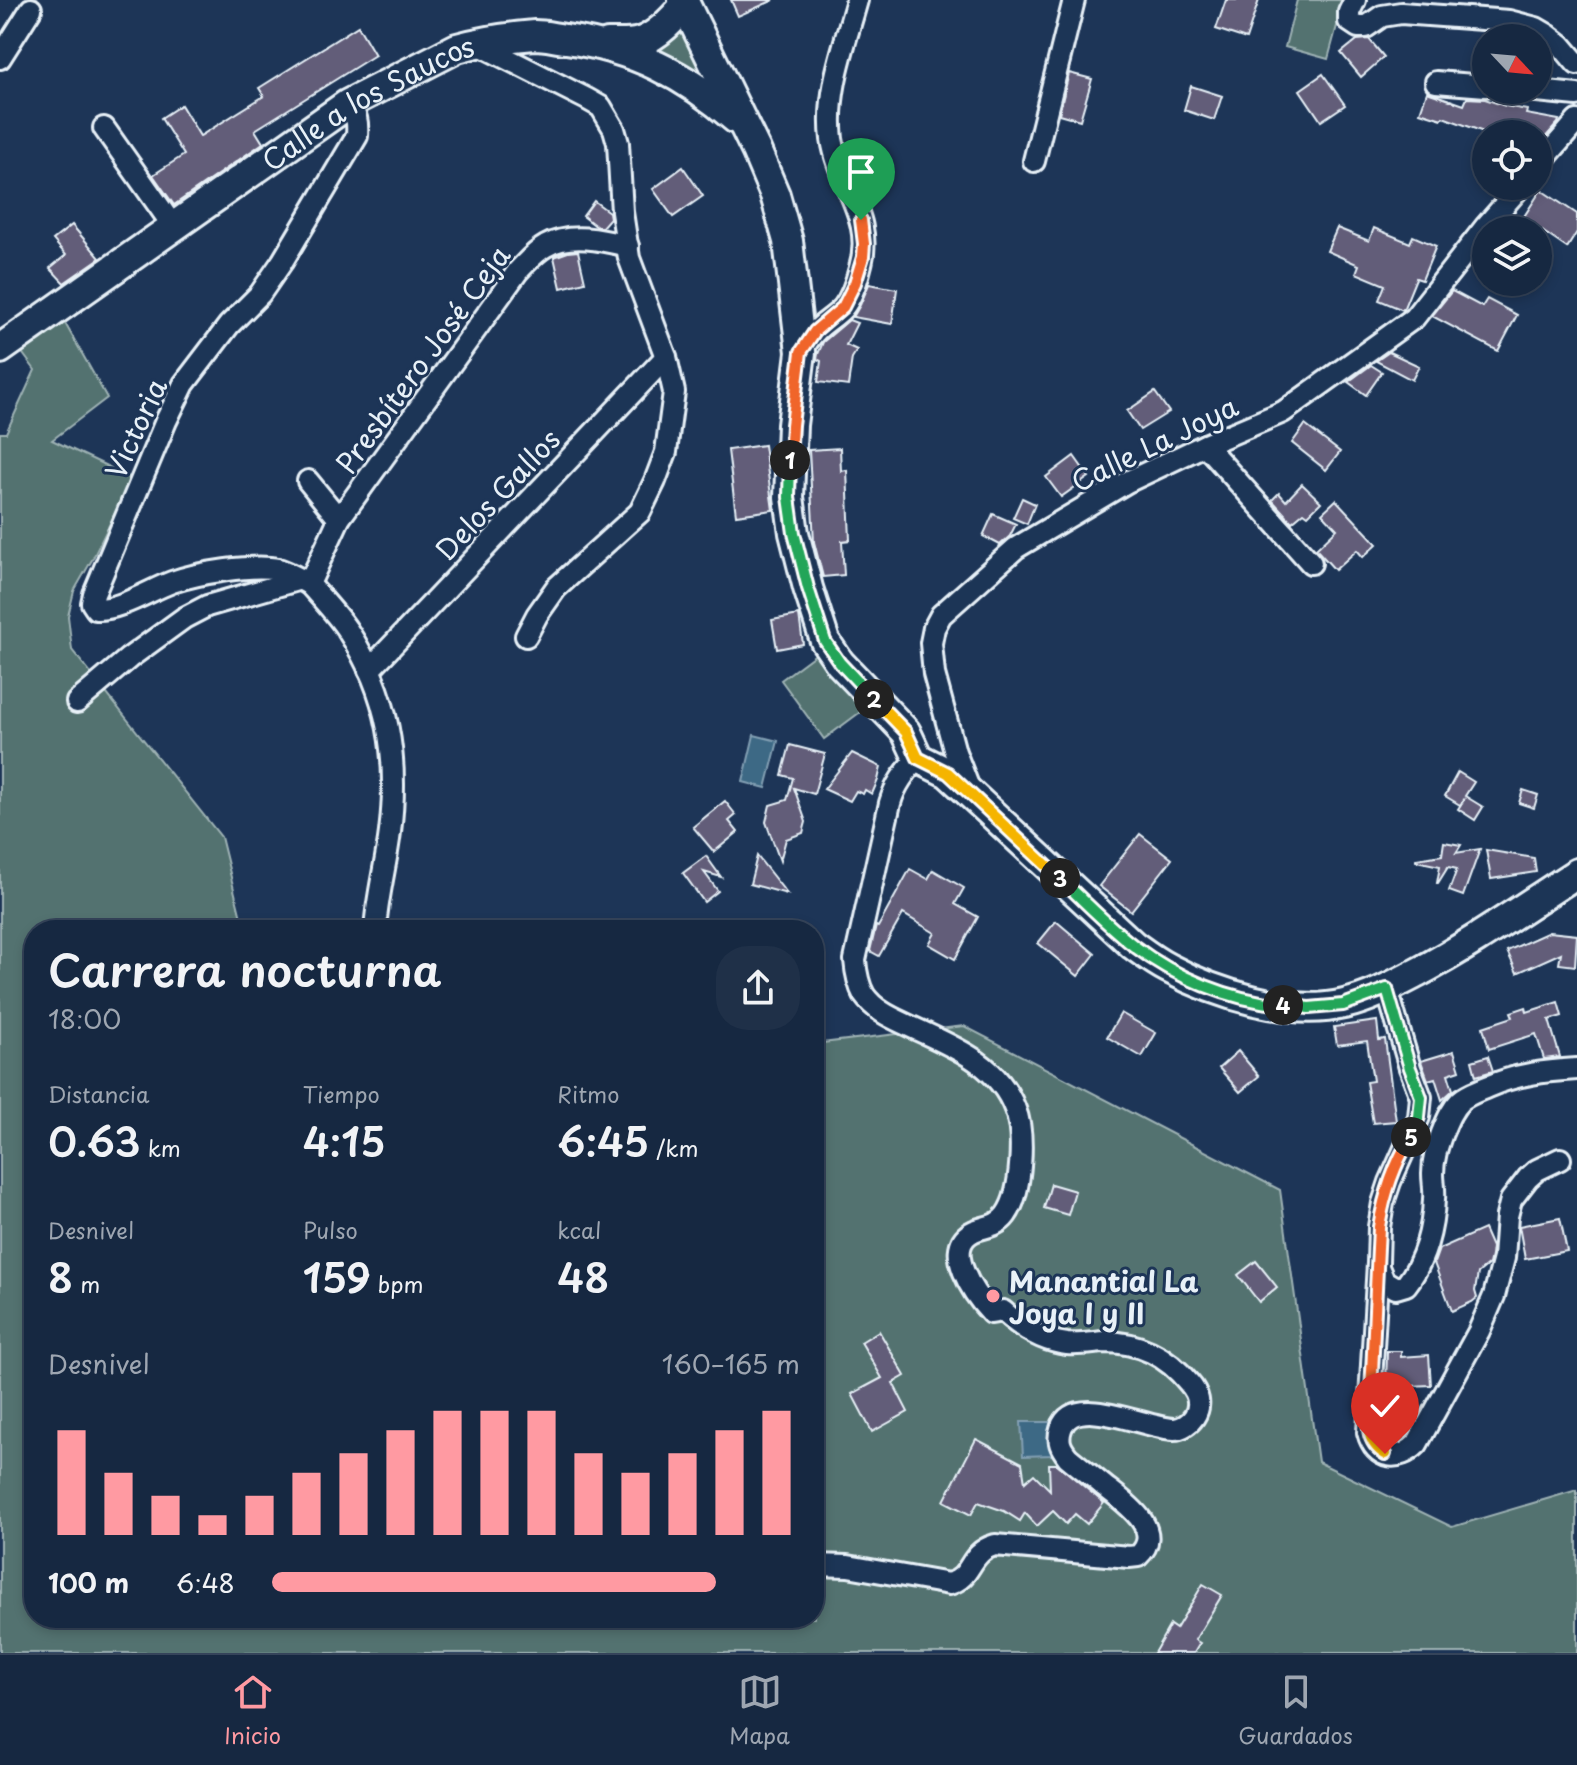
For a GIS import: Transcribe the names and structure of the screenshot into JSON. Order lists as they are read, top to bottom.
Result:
{
  "streets": {
    "main road": ["Calle a los Saucos"],
    "street": [
      "Presbítero José Ceja",
      "Victoria",
      "Calle La Joya",
      "Delos Gallos"
    ]
  },
  "crossings": [
    ["Calle a los Saucos", "Victoria"],
    ["Presbítero José Ceja", "Victoria"]
  ],
  "places": ["Manantial La Joya I y II"],
  "north": "bottom right",
  "page": {
    "pins": [
      "1",
      "2",
      "3",
      "4",
      "5"
    ],
    "heading": ["Carrera nocturna", "18:00"],
    "stats": [
      ["Distancia", "0.63 km"],
      ["Tiempo", "4:15"],
      ["Ritmo", "6:45 /km"],
      ["Desnivel", "8 m"],
      ["Pulso", "159 bpm"],
      ["kcal", "48"]
    ],
    "chart": ["Desnivel", "160–165 m"],
    "list": [
      {
        "name": "100 m",
        "note": "6:48"
      }
    ],
    "tabs": ["Inicio", "Mapa", "Guardados"]
  }
}
